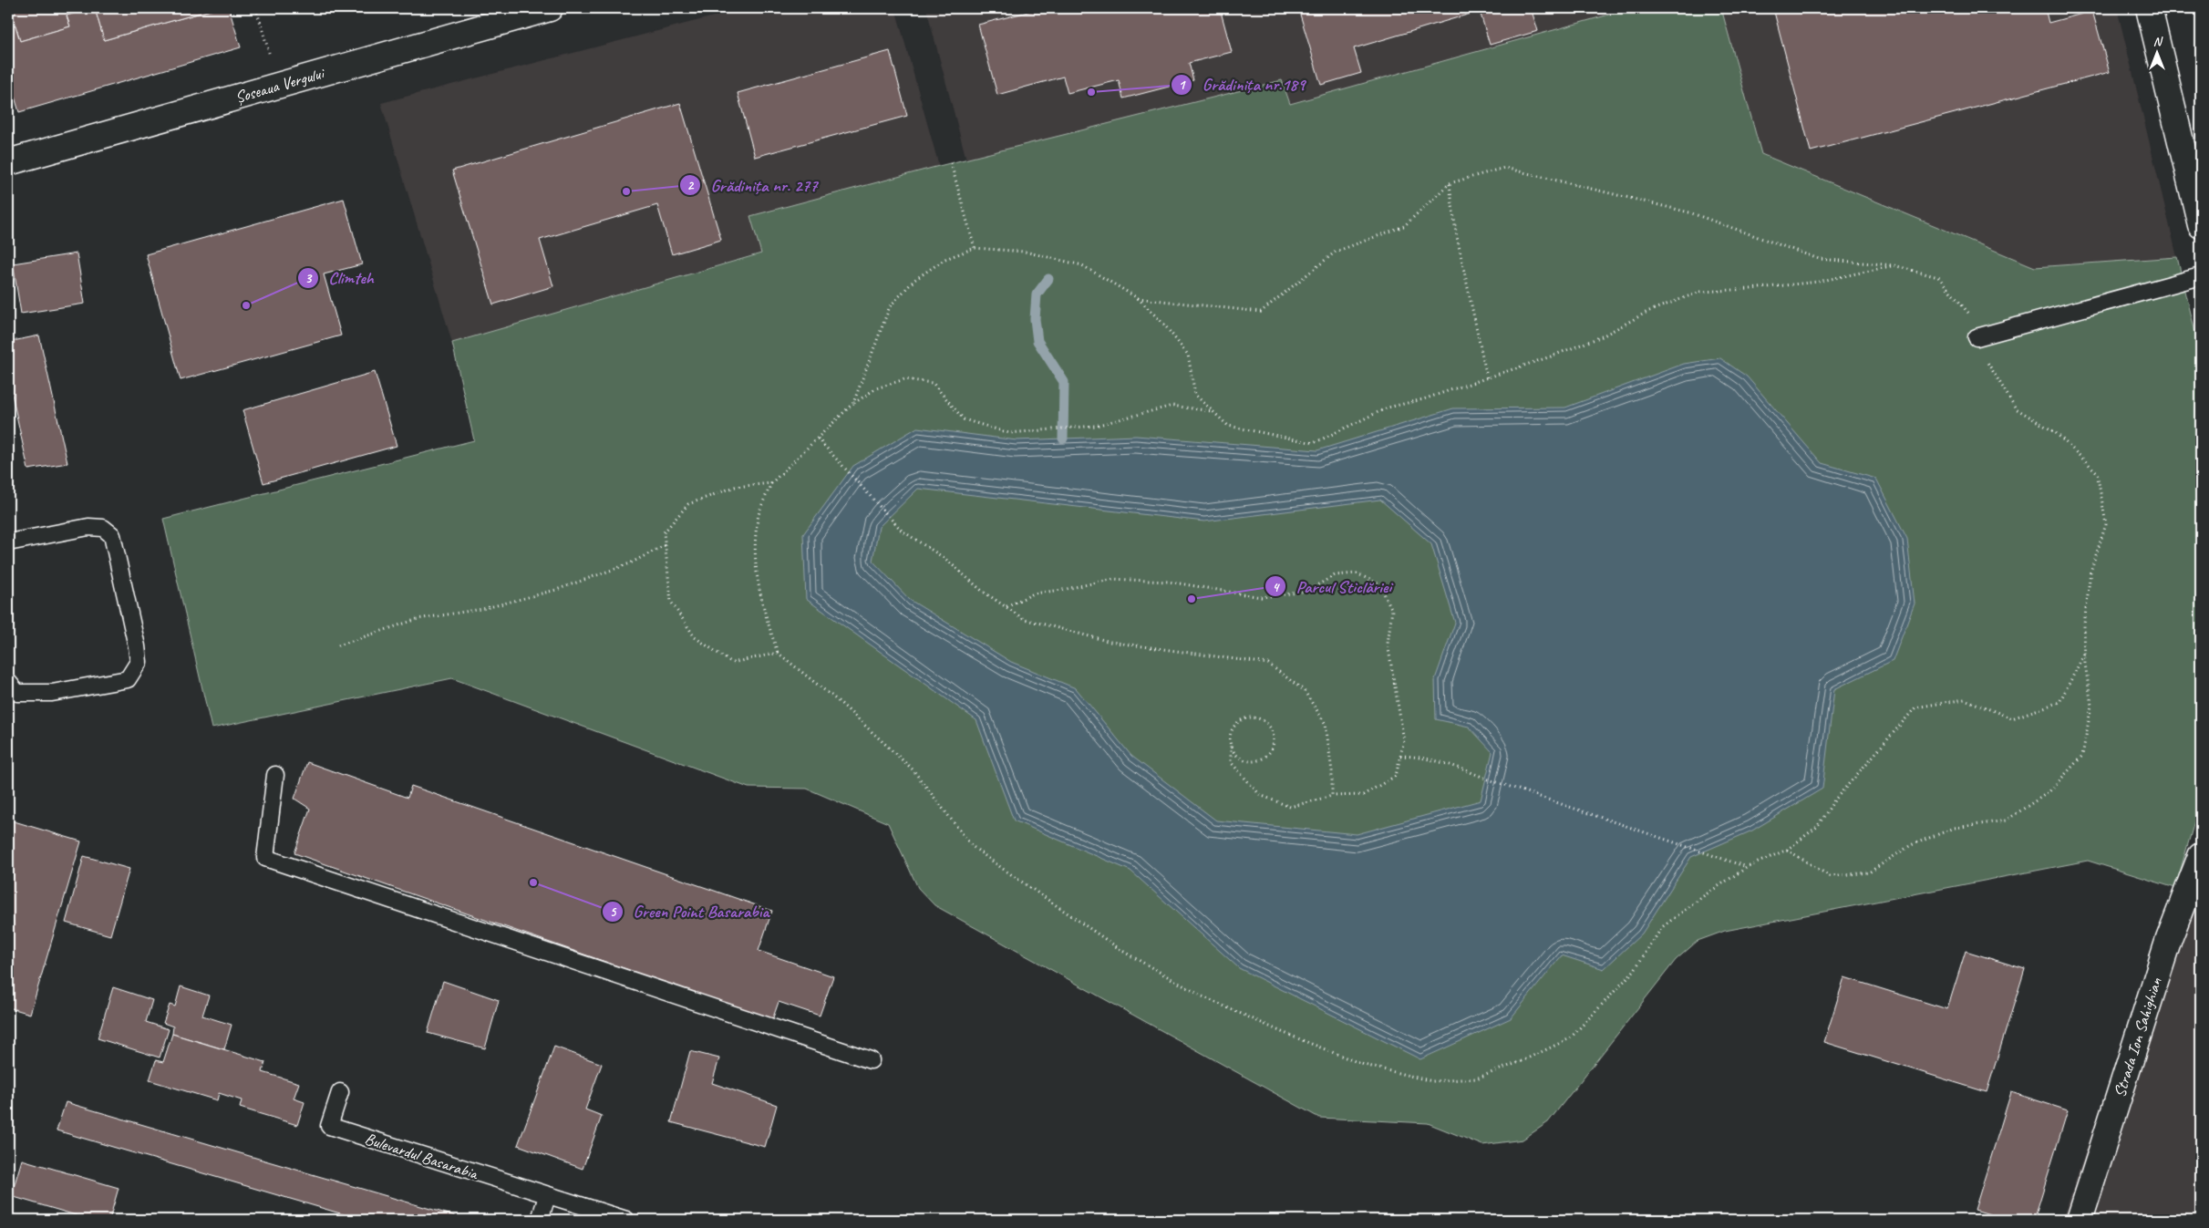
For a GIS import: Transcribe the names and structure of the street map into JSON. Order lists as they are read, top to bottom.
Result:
{
  "streets": {
    "street": ["Șoseaua Vergului", "Strada Ion Sahighian"],
    "lane": ["Bulevardul Basarabia"]
  },
  "places": [
    "Grădinița nr.189",
    "Grădinița nr. 277",
    "Climteh",
    "Parcul Sticlăriei",
    "Green Point Basarabia"
  ],
  "north": "top"
}
